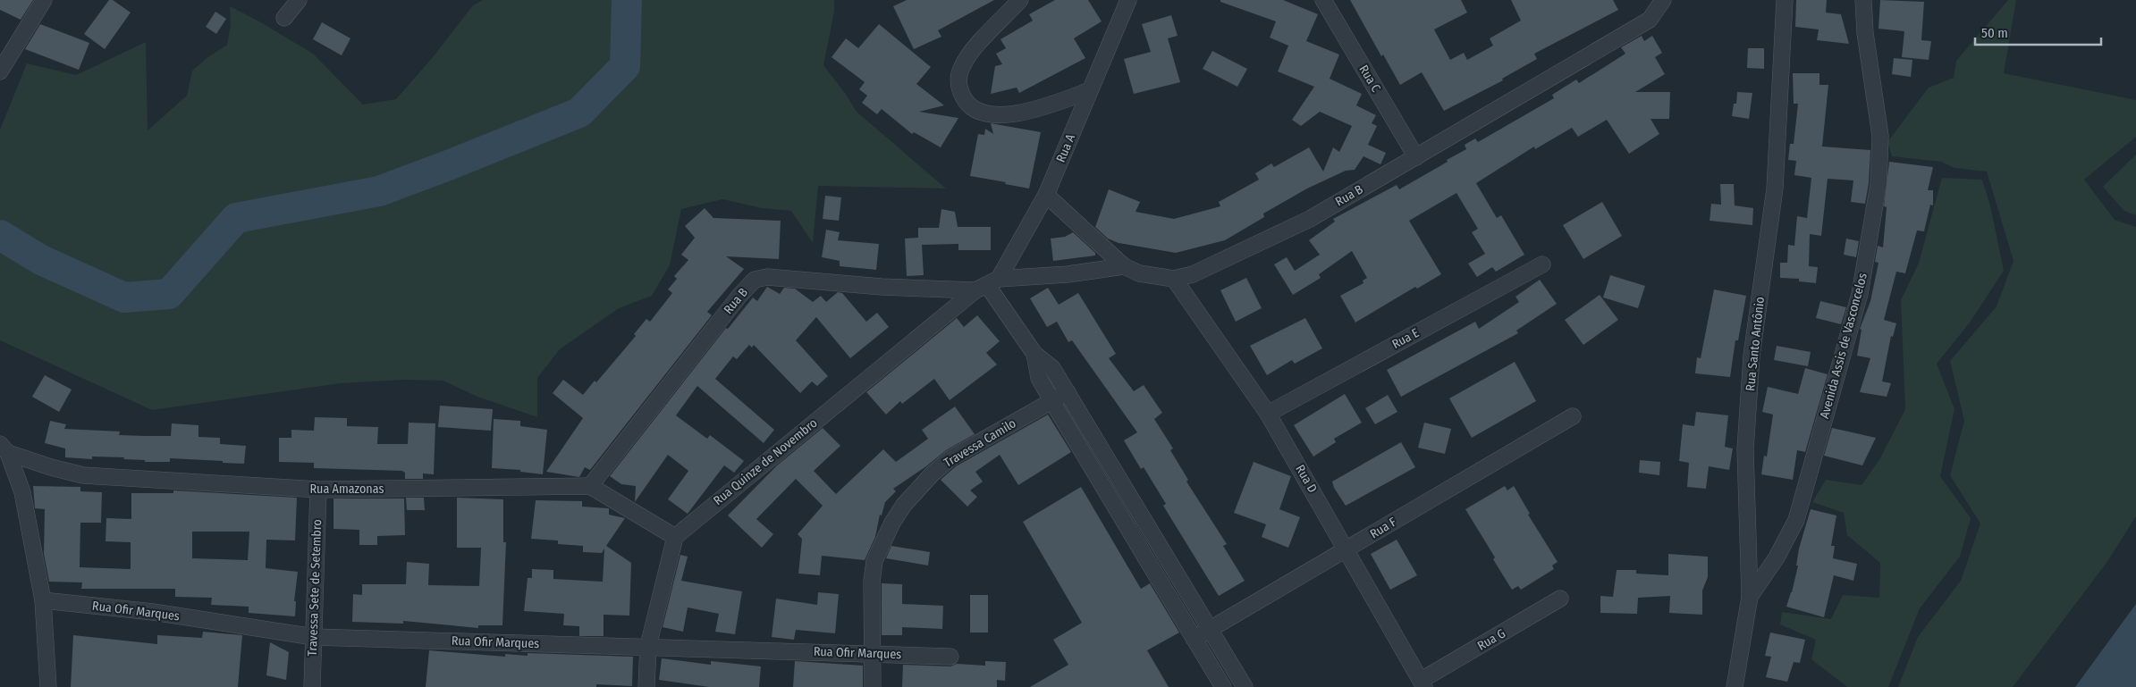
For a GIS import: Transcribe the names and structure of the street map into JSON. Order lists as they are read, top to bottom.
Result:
{
  "streets": {
    "street": [
      "Rua C",
      "Rua A",
      "Rua B",
      "Rua E",
      "Rua Santo Antônio",
      "Avenida Assis de Vasconcelos",
      "Travessa Camilo",
      "Rua Quinze de Novembro",
      "Rua D",
      "Rua Amazonas",
      "Rua F",
      "Travessa Sete de Setembro",
      "Rua Ofir Marques",
      "Rua G"
    ]
  },
  "crossings": [
    ["Rua C", "Rua B"],
    ["Rua A", "Rua B"],
    ["Rua A", "Rua Quinze de Novembro"],
    ["Rua B", "Rua Quinze de Novembro"],
    ["Rua B", "Rua D"],
    ["Rua B", "Rua Amazonas"],
    ["Rua E", "Rua D"],
    ["Rua Santo Antônio", "Avenida Assis de Vasconcelos"],
    ["Travessa Camilo", "Rua Ofir Marques"],
    ["Rua D", "Rua F"],
    ["Rua D", "Rua G"],
    ["Rua Amazonas", "Travessa Sete de Setembro"],
    ["Travessa Sete de Setembro", "Rua Ofir Marques"]
  ],
  "scale_bar": "50 m"
}
